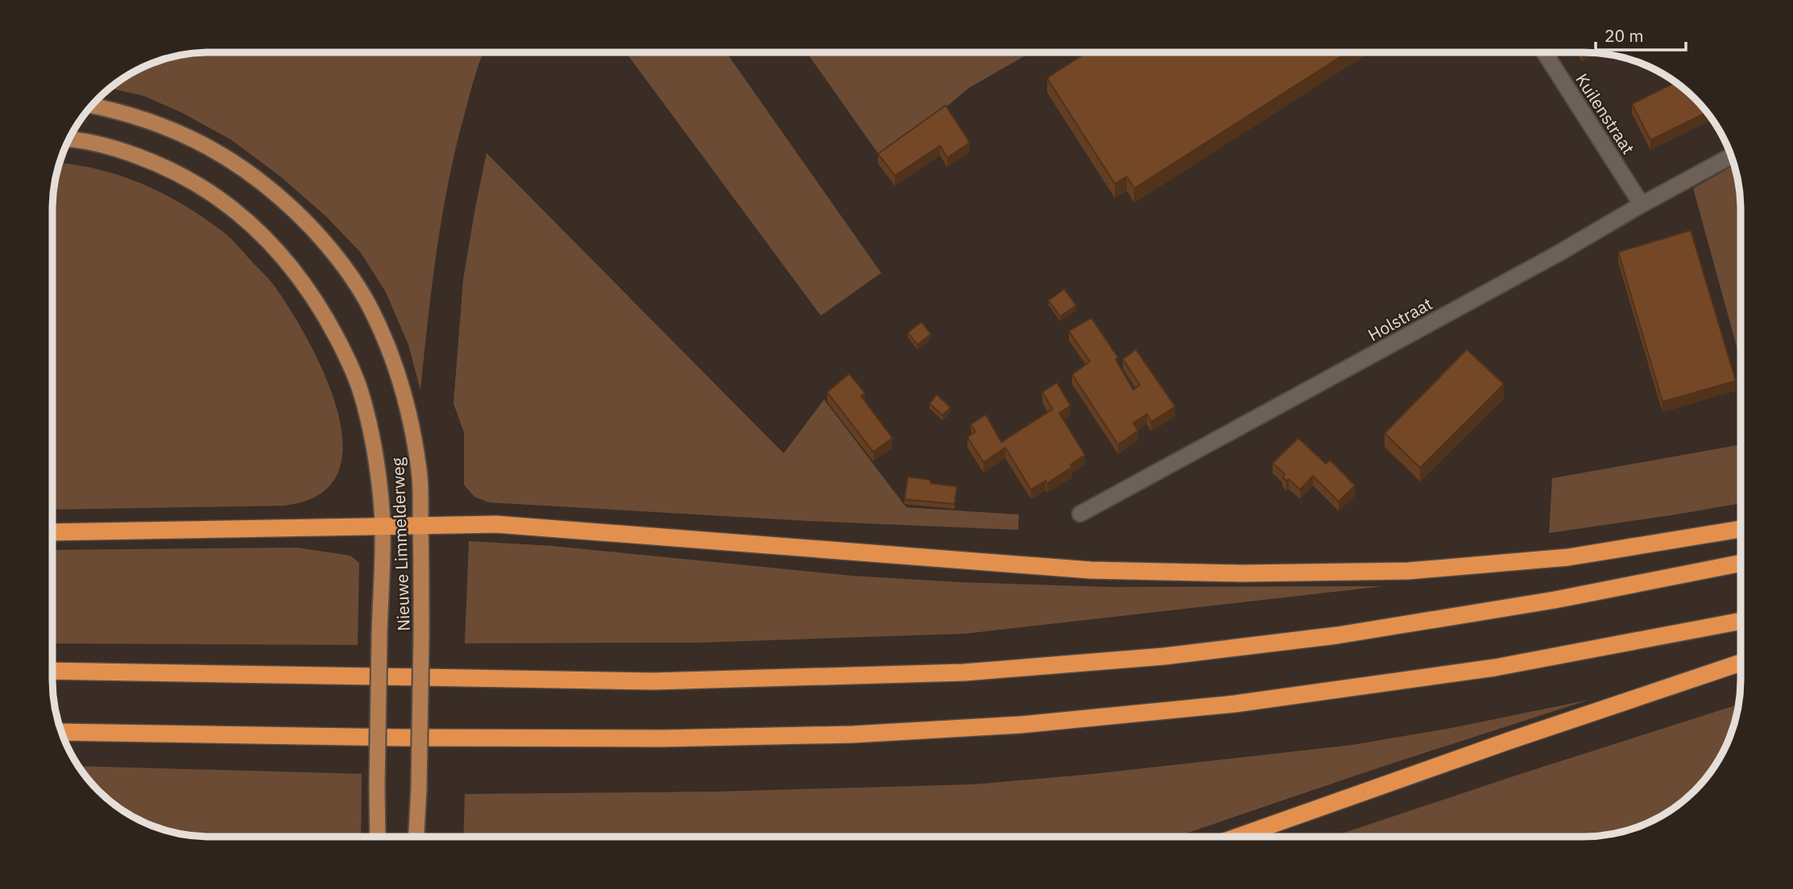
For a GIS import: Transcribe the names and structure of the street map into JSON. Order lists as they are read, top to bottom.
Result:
{
  "streets": {
    "main road": ["Nieuwe Limmelderweg"],
    "street": ["Kuilenstraat", "Holstraat"]
  },
  "crossings": [
    ["Kuilenstraat", "Holstraat"]
  ],
  "scale_bar": "20 m"
}
